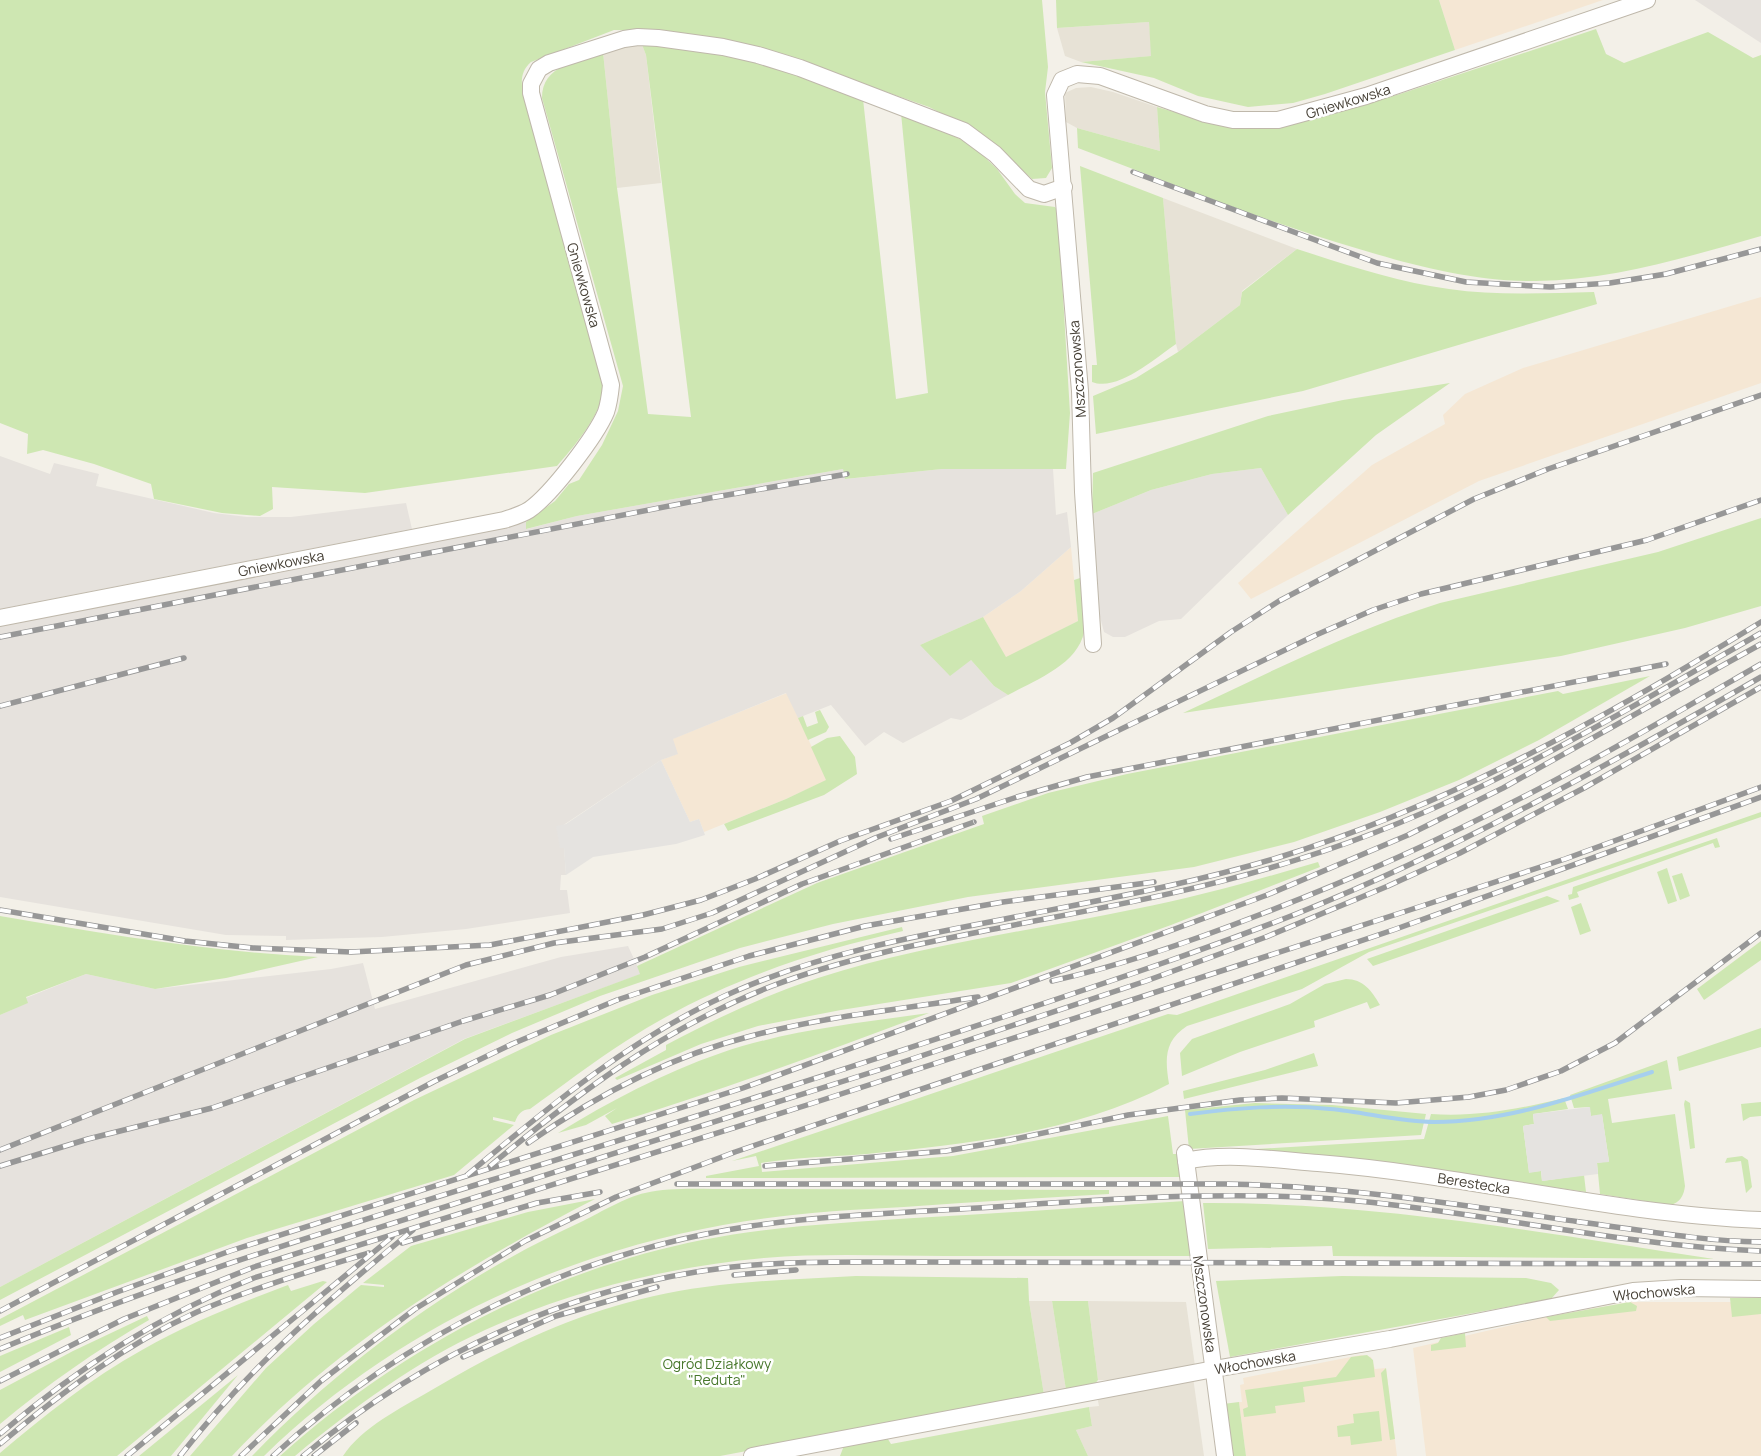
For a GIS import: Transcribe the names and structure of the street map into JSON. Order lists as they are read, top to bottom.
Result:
{
  "streets": {
    "street": [
      "Gniewkowska",
      "Mszczonowska",
      "Berestecka",
      "Włochowska"
    ]
  },
  "crossings": [
    ["Gniewkowska", "Mszczonowska"],
    ["Mszczonowska", "Berestecka"],
    ["Mszczonowska", "Włochowska"]
  ],
  "parks": ["Ogród Działkowy \"Reduta\""]
}
